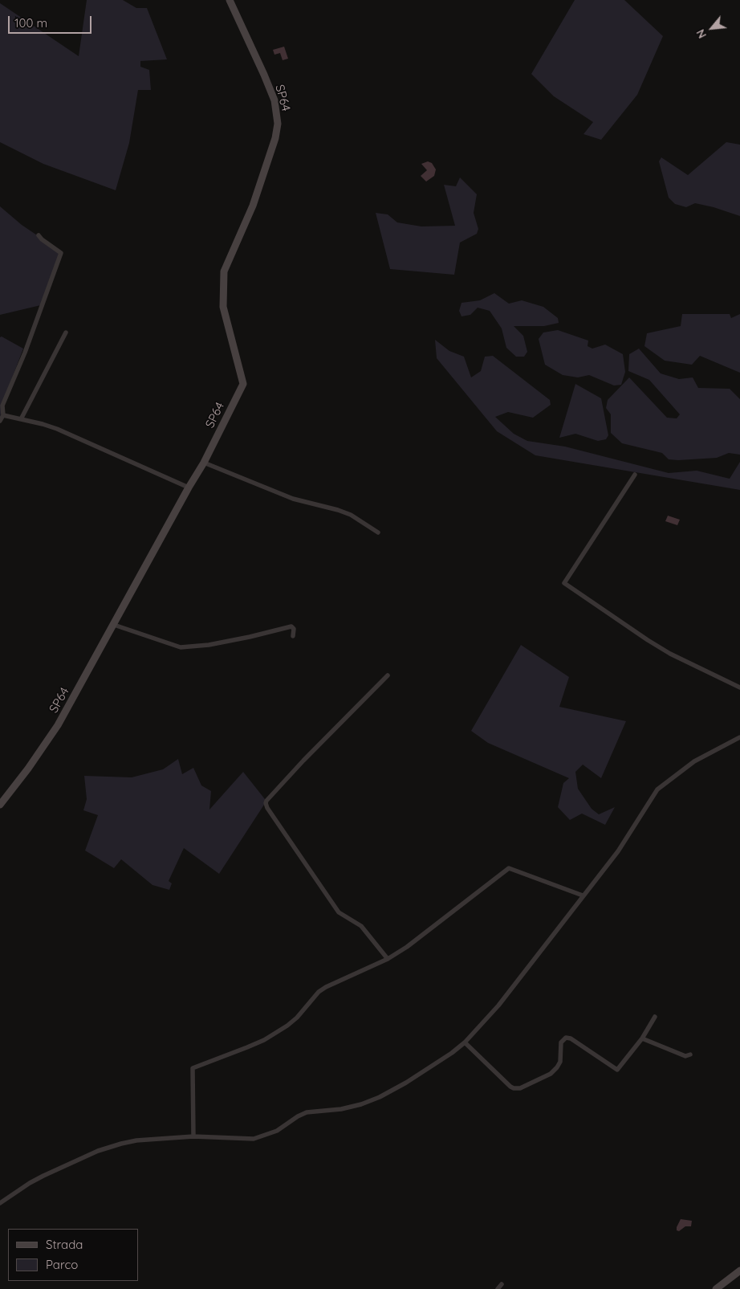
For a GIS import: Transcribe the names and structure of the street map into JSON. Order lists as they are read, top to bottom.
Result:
{
  "streets": {
    "street": ["SP64"]
  },
  "legend": ["Strada", "Parco"],
  "scale_bar": "100 m",
  "north": "bottom left"
}
